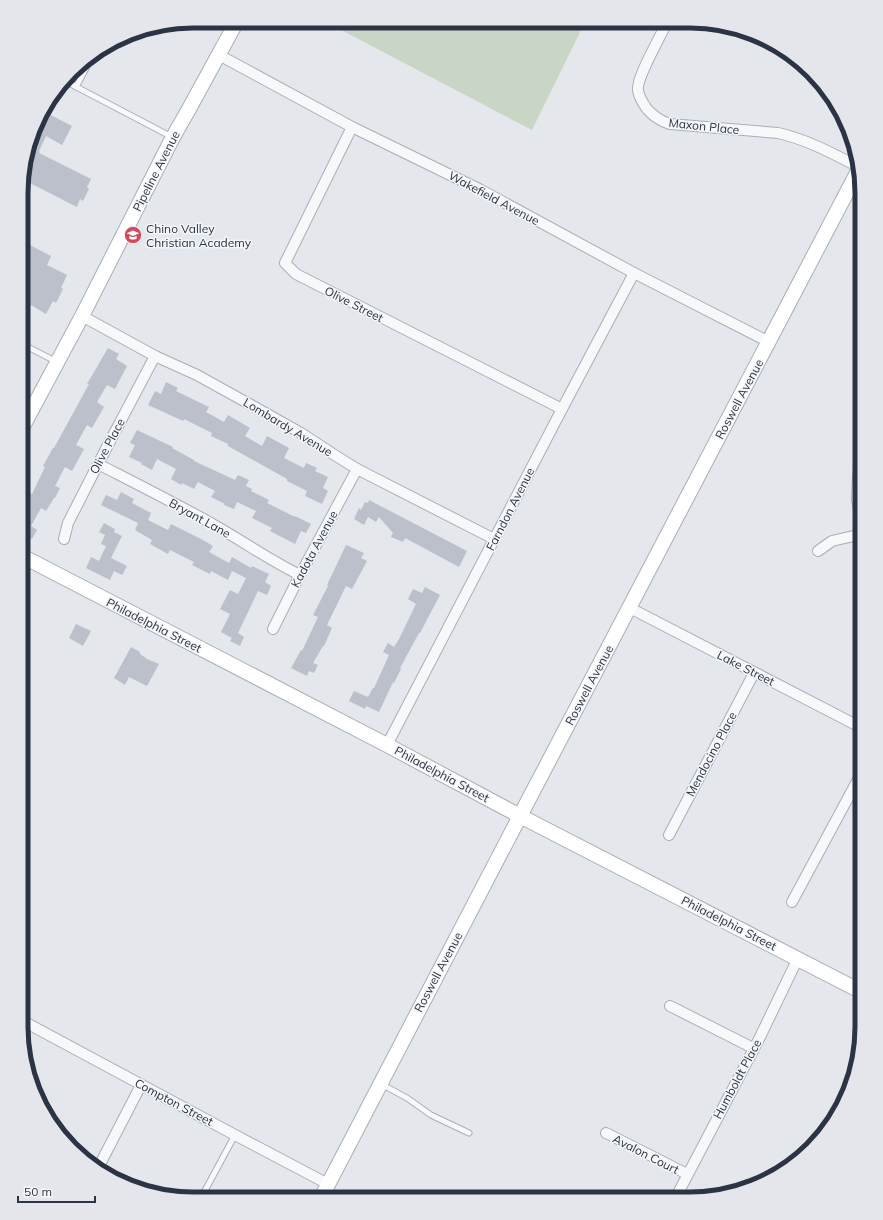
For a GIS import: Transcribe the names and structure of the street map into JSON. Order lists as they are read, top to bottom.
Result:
{
  "streets": {
    "street": [
      "Maxon Place",
      "Pipeline Avenue",
      "Wakefield Avenue",
      "Olive Street",
      "Roswell Avenue",
      "Lombardy Avenue",
      "Olive Place",
      "Farndon Avenue",
      "Bryant Lane",
      "Kadota Avenue",
      "Philadelphia Street",
      "Lake Street",
      "Mendocino Place",
      "Humboldt Place",
      "Compton Street",
      "Avalon Court"
    ]
  },
  "crossings": [
    ["Pipeline Avenue", "Wakefield Avenue"],
    ["Pipeline Avenue", "Lombardy Avenue"],
    ["Wakefield Avenue", "Olive Street"],
    ["Wakefield Avenue", "Roswell Avenue"],
    ["Wakefield Avenue", "Farndon Avenue"],
    ["Olive Street", "Farndon Avenue"],
    ["Roswell Avenue", "Philadelphia Street"],
    ["Roswell Avenue", "Lake Street"],
    ["Roswell Avenue", "Compton Street"],
    ["Lombardy Avenue", "Olive Place"],
    ["Lombardy Avenue", "Farndon Avenue"],
    ["Lombardy Avenue", "Kadota Avenue"],
    ["Olive Place", "Bryant Lane"],
    ["Farndon Avenue", "Philadelphia Street"],
    ["Bryant Lane", "Kadota Avenue"],
    ["Philadelphia Street", "Humboldt Place"],
    ["Lake Street", "Mendocino Place"],
    ["Humboldt Place", "Avalon Court"]
  ],
  "places": {
    "school or university": ["Chino Valley Christian Academy"]
  },
  "scale_bar": "50 m"
}
